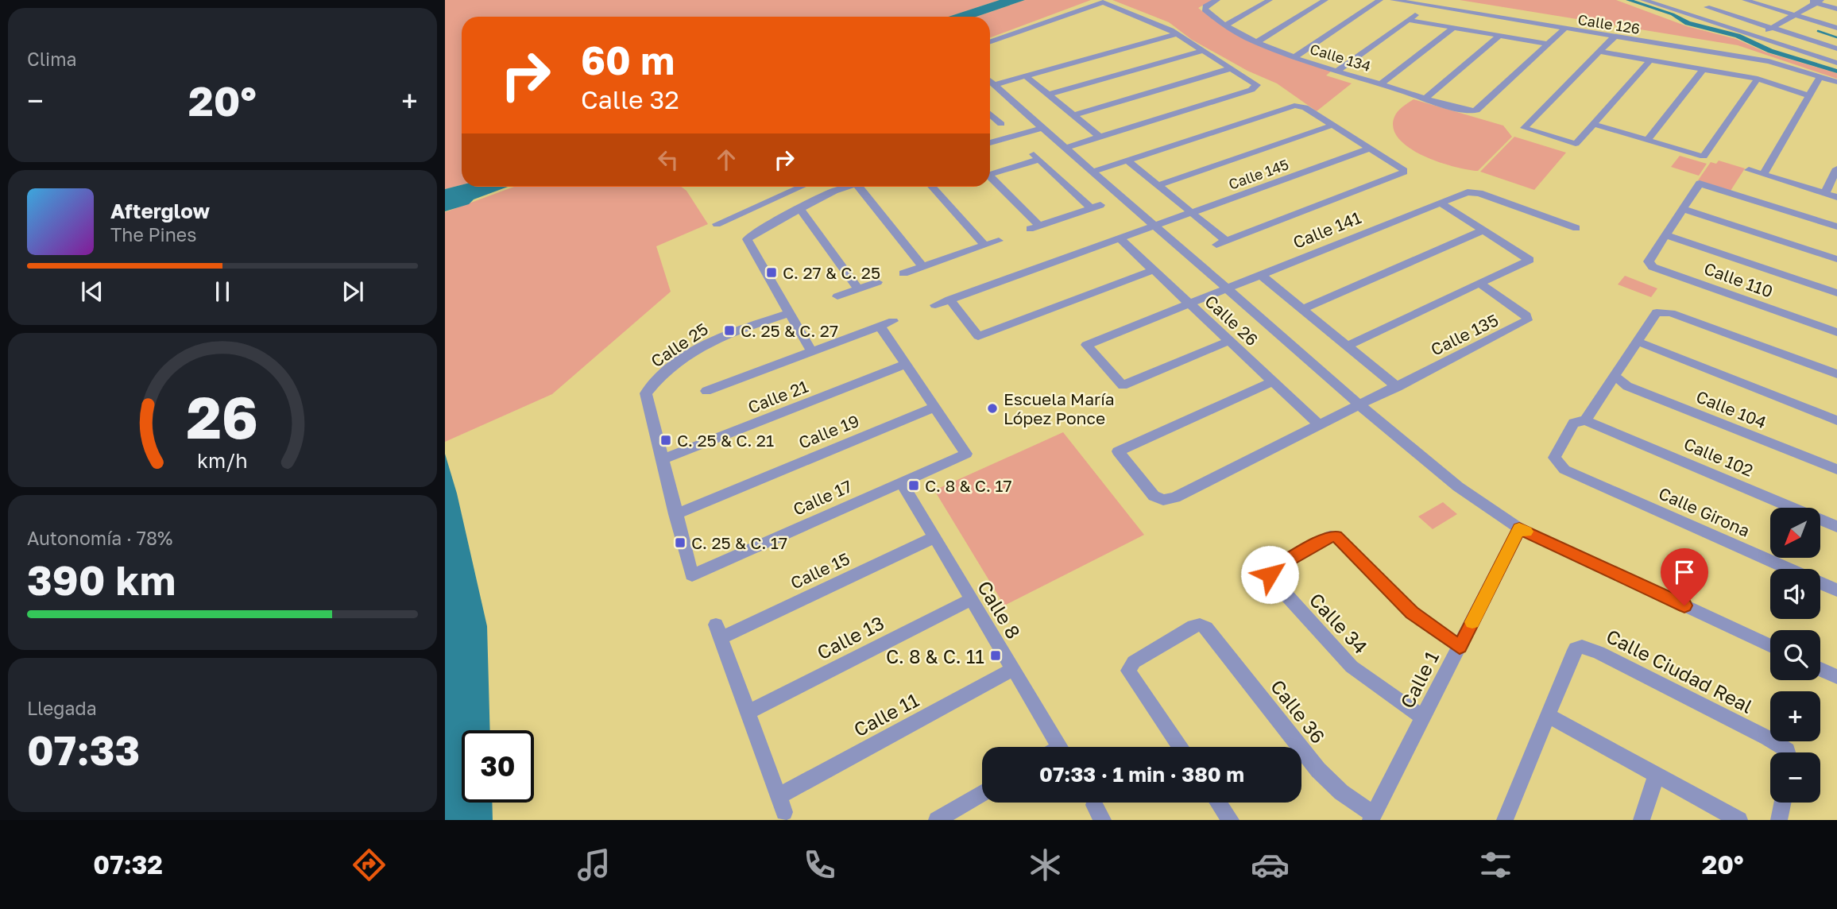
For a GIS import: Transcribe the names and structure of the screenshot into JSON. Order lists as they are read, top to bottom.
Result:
{
  "streets": {
    "street": [
      "Calle 126",
      "Calle 134",
      "Calle 145",
      "Calle 141",
      "Calle 110",
      "Calle 26",
      "Calle 135",
      "Calle 25",
      "Calle 21",
      "Calle 104",
      "Calle 19",
      "Calle 102",
      "Calle 17",
      "Calle Girona",
      "Calle 15",
      "Calle 8",
      "Calle 34",
      "Calle 13",
      "Calle Ciudad Real",
      "Calle 1",
      "Calle 36",
      "Calle 11"
    ]
  },
  "crossings": [
    ["Calle 145", "Calle 26"],
    ["Calle 141", "Calle 26"],
    ["Calle 26", "Calle 135"],
    ["Calle 25", "Calle 21"],
    ["Calle 25", "Calle 19"],
    ["Calle 25", "Calle 17"],
    ["Calle 19", "Calle 17"],
    ["Calle 102", "Calle Girona"],
    ["Calle 17", "Calle 8"],
    ["Calle 15", "Calle 8"],
    ["Calle 15", "Calle 13"],
    ["Calle 8", "Calle 13"],
    ["Calle 8", "Calle 11"],
    ["Calle 34", "Calle 1"],
    ["Calle 1", "Calle 36"]
  ],
  "places": {
    "transit": [
      "C. 27 & C. 25",
      "C. 25 & C. 27",
      "C. 25 & C. 21",
      "C. 8 & C. 17",
      "C. 25 & C. 17",
      "C. 8 & C. 11"
    ],
    "other": ["Escuela María López Ponce"]
  },
  "north": "bottom left",
  "page": {
    "tile": [
      "Clima",
      ["Autonomía · 78%", "390 km"],
      ["Llegada", "07:33"]
    ],
    "turn": ["60 m", "Calle 32"],
    "heat": ["−", "20°", "+"],
    "song": ["Afterglow", "The Pines"],
    "map_buttons": ["+", "−"],
    "limit": "30",
    "trip": "07:33 · 1 min · 380 m",
    "tabs": ["07:32", "20°"],
    "gauge": ["26", "km/h"]
  }
}
